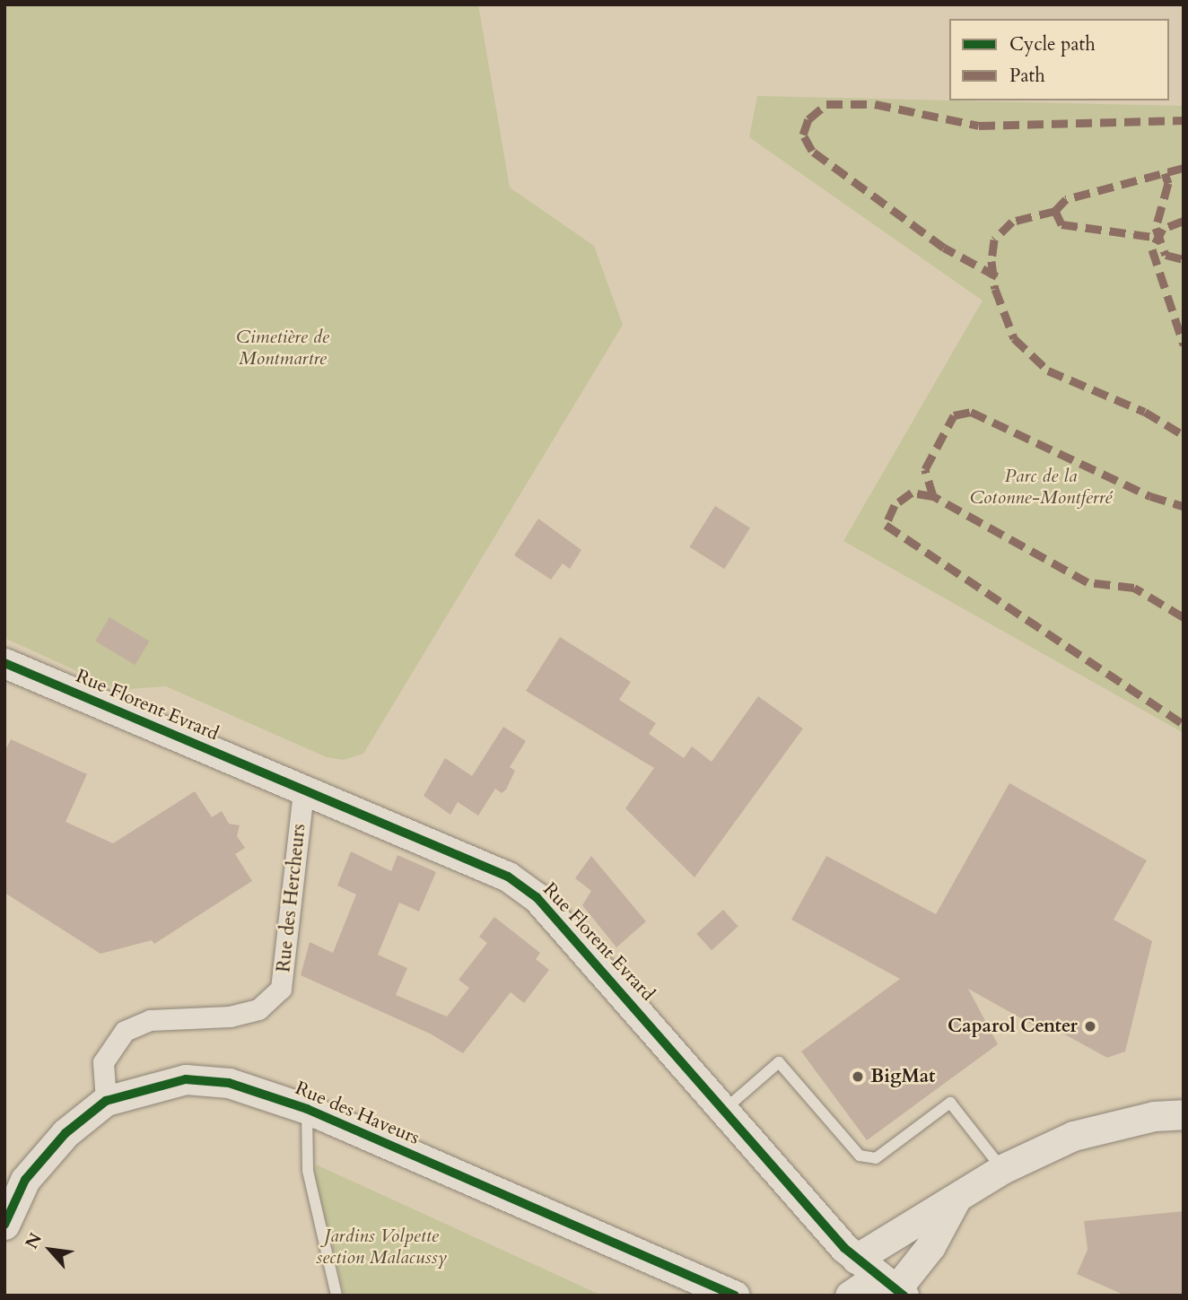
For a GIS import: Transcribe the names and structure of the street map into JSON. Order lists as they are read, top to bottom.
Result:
{
  "streets": {
    "street": ["Rue Florent Evrard", "Rue des Hercheurs", "Rue des Haveurs"]
  },
  "crossings": [
    ["Rue Florent Evrard", "Rue des Hercheurs"],
    ["Rue des Hercheurs", "Rue des Haveurs"]
  ],
  "parks": ["Cimetière de Montmartre", "Parc de la Cotonne-Montferré", "Jardins Volpette section Malacussy"],
  "places": ["Caparol Center", "BigMat"],
  "legend": ["Cycle path", "Path"],
  "north": "top left"
}
